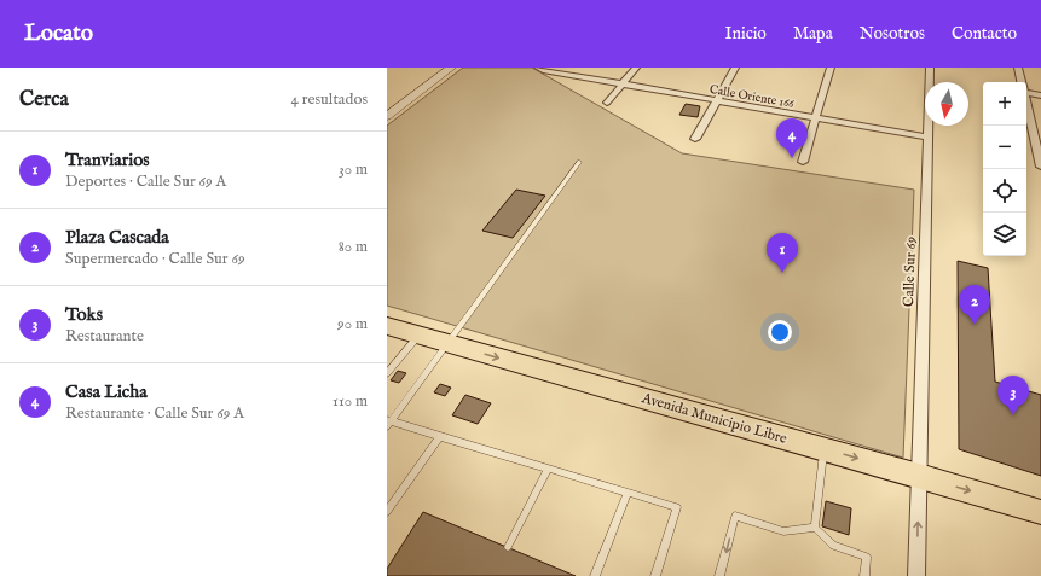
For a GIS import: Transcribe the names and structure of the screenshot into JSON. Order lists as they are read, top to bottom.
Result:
{
  "streets": {
    "main road": ["Avenida Municipio Libre"],
    "street": ["Calle Oriente 166", "Calle Sur 69"]
  },
  "crossings": [
    ["Calle Oriente 166", "Calle Sur 69"],
    ["Calle Sur 69", "Avenida Municipio Libre"]
  ],
  "one_way": ["Avenida Municipio Libre"],
  "north": "bottom",
  "page": {
    "header": "Locato",
    "nav": [
      "Inicio",
      "Mapa",
      "Nosotros",
      "Contacto"
    ],
    "heading": ["Cerca", "4 resultados"],
    "map_buttons": ["+", "−"],
    "pins": [
      "4",
      "1",
      "2",
      "3"
    ],
    "list": [
      {
        "mark": "1",
        "name": "Tranviarios",
        "note": "Deportes · Calle Sur 69 A",
        "value": "30 m"
      },
      {
        "mark": "2",
        "name": "Plaza Cascada",
        "note": "Supermercado · Calle Sur 69",
        "value": "80 m"
      },
      {
        "mark": "3",
        "name": "Toks",
        "note": "Restaurante",
        "value": "90 m"
      },
      {
        "mark": "4",
        "name": "Casa Licha",
        "note": "Restaurante · Calle Sur 69 A",
        "value": "110 m"
      }
    ]
  }
}
